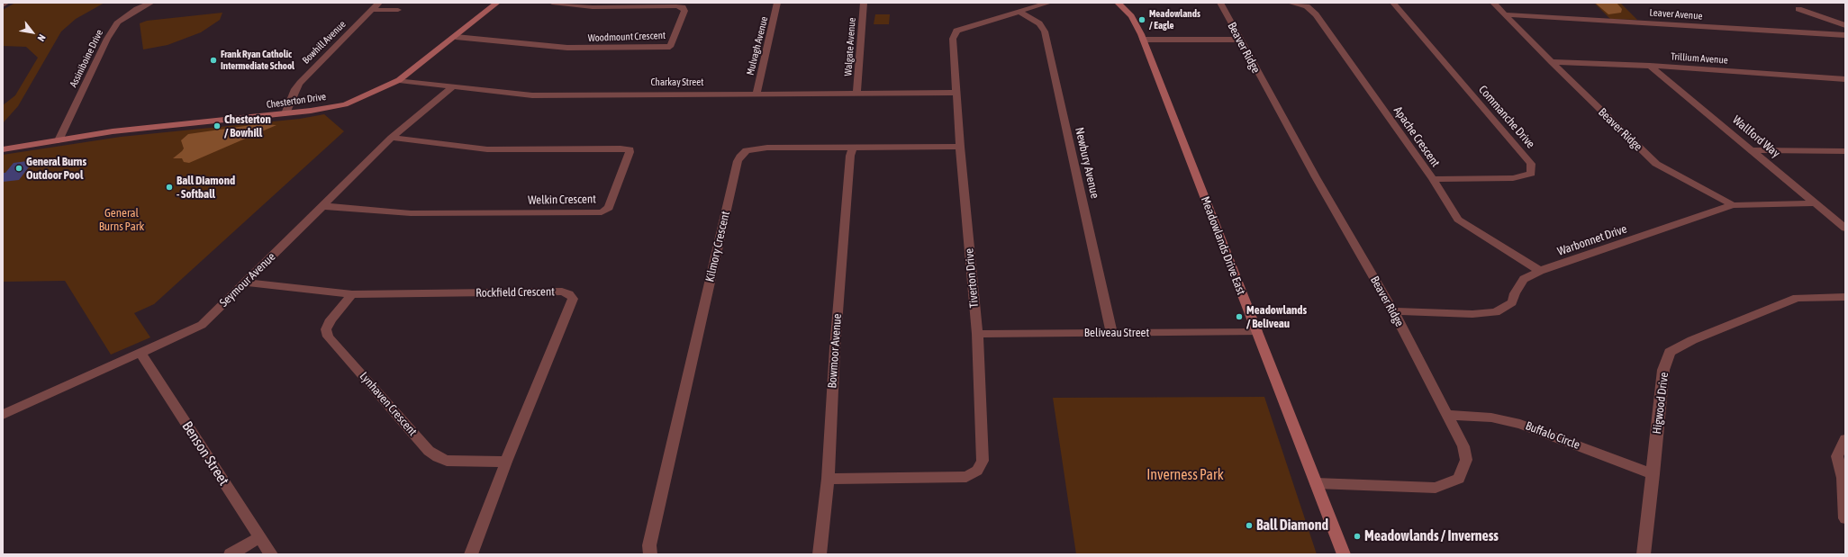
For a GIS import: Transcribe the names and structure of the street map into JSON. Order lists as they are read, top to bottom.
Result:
{
  "streets": {
    "main road": ["Chesterton Drive", "Meadowlands Drive East"],
    "street": [
      "Leaver Avenue",
      "Woodmount Crescent",
      "Bowhill Avenue",
      "Mulvagh Avenue",
      "Walgate Avenue",
      "Beaver Ridge",
      "Assiniboine Drive",
      "Trillium Avenue",
      "Charkay Street",
      "Commanche Drive",
      "Apache Crescent",
      "Wallford Way",
      "Newbury Avenue",
      "Welkin Crescent",
      "Warbonnet Drive",
      "Kilmory Crescent",
      "Tiverton Drive",
      "Seymour Avenue",
      "Rockfield Crescent",
      "Beliveau Street",
      "Bowmoor Avenue",
      "Higwood Drive",
      "Lynhaven Crescent",
      "Buffalo Circle",
      "Benson Street"
    ]
  },
  "crossings": [
    ["Leaver Avenue", "Beaver Ridge"],
    ["Woodmount Crescent", "Chesterton Drive"],
    ["Bowhill Avenue", "Chesterton Drive"],
    ["Mulvagh Avenue", "Charkay Street"],
    ["Walgate Avenue", "Charkay Street"],
    ["Beaver Ridge", "Trillium Avenue"],
    ["Beaver Ridge", "Warbonnet Drive"],
    ["Beaver Ridge", "Meadowlands Drive East"],
    ["Beaver Ridge", "Buffalo Circle"],
    ["Assiniboine Drive", "Chesterton Drive"],
    ["Trillium Avenue", "Wallford Way"],
    ["Charkay Street", "Chesterton Drive"],
    ["Charkay Street", "Tiverton Drive"],
    ["Charkay Street", "Seymour Avenue"],
    ["Commanche Drive", "Apache Crescent"],
    ["Apache Crescent", "Warbonnet Drive"],
    ["Wallford Way", "Warbonnet Drive"],
    ["Newbury Avenue", "Tiverton Drive"],
    ["Newbury Avenue", "Beliveau Street"],
    ["Welkin Crescent", "Seymour Avenue"],
    ["Meadowlands Drive East", "Beliveau Street"],
    ["Kilmory Crescent", "Tiverton Drive"],
    ["Kilmory Crescent", "Bowmoor Avenue"],
    ["Tiverton Drive", "Beliveau Street"],
    ["Tiverton Drive", "Bowmoor Avenue"],
    ["Seymour Avenue", "Rockfield Crescent"],
    ["Seymour Avenue", "Benson Street"],
    ["Rockfield Crescent", "Lynhaven Crescent"],
    ["Higwood Drive", "Buffalo Circle"]
  ],
  "parks": ["General Burns Park", "Inverness Park"],
  "places": [
    "Meadowlands / Eagle",
    "Frank Ryan Catholic Intermediate School",
    "Chesterton / Bowhill",
    "General Burns Outdoor Pool",
    "Ball Diamond - Softball",
    "Meadowlands / Beliveau",
    "Ball Diamond",
    "Meadowlands / Inverness"
  ],
  "north": "bottom right"
}
